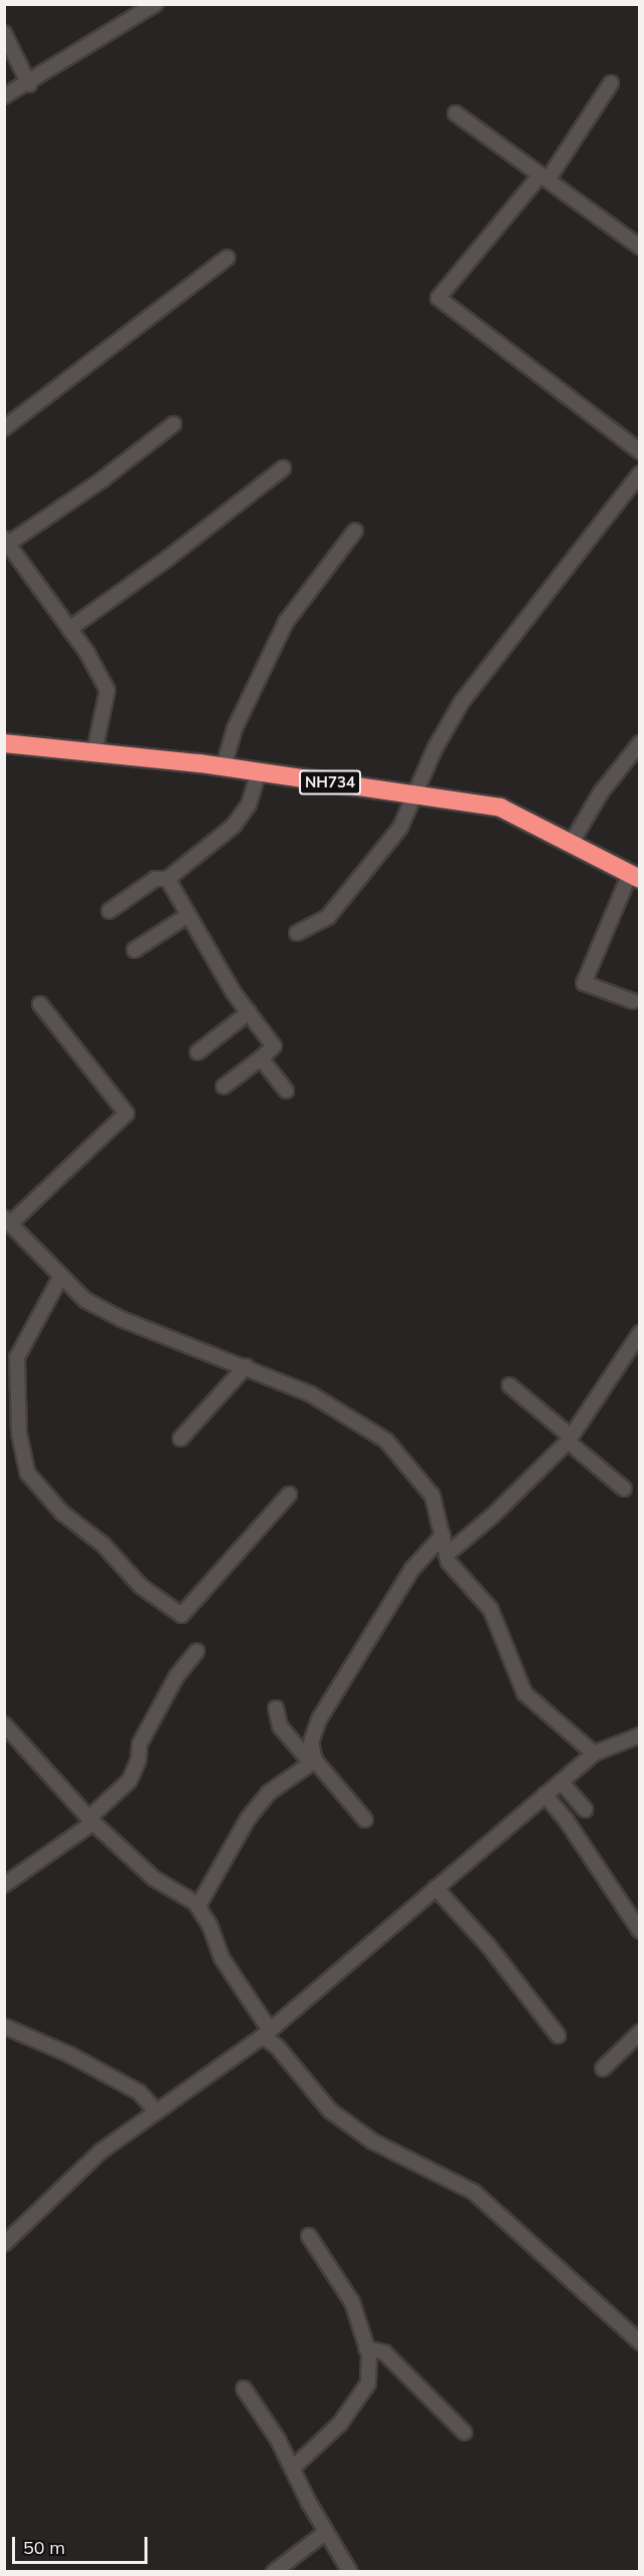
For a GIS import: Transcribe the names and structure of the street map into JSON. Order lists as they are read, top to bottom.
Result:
{
  "streets": {
    "highway": ["NH734"]
  },
  "scale_bar": "50 m"
}
